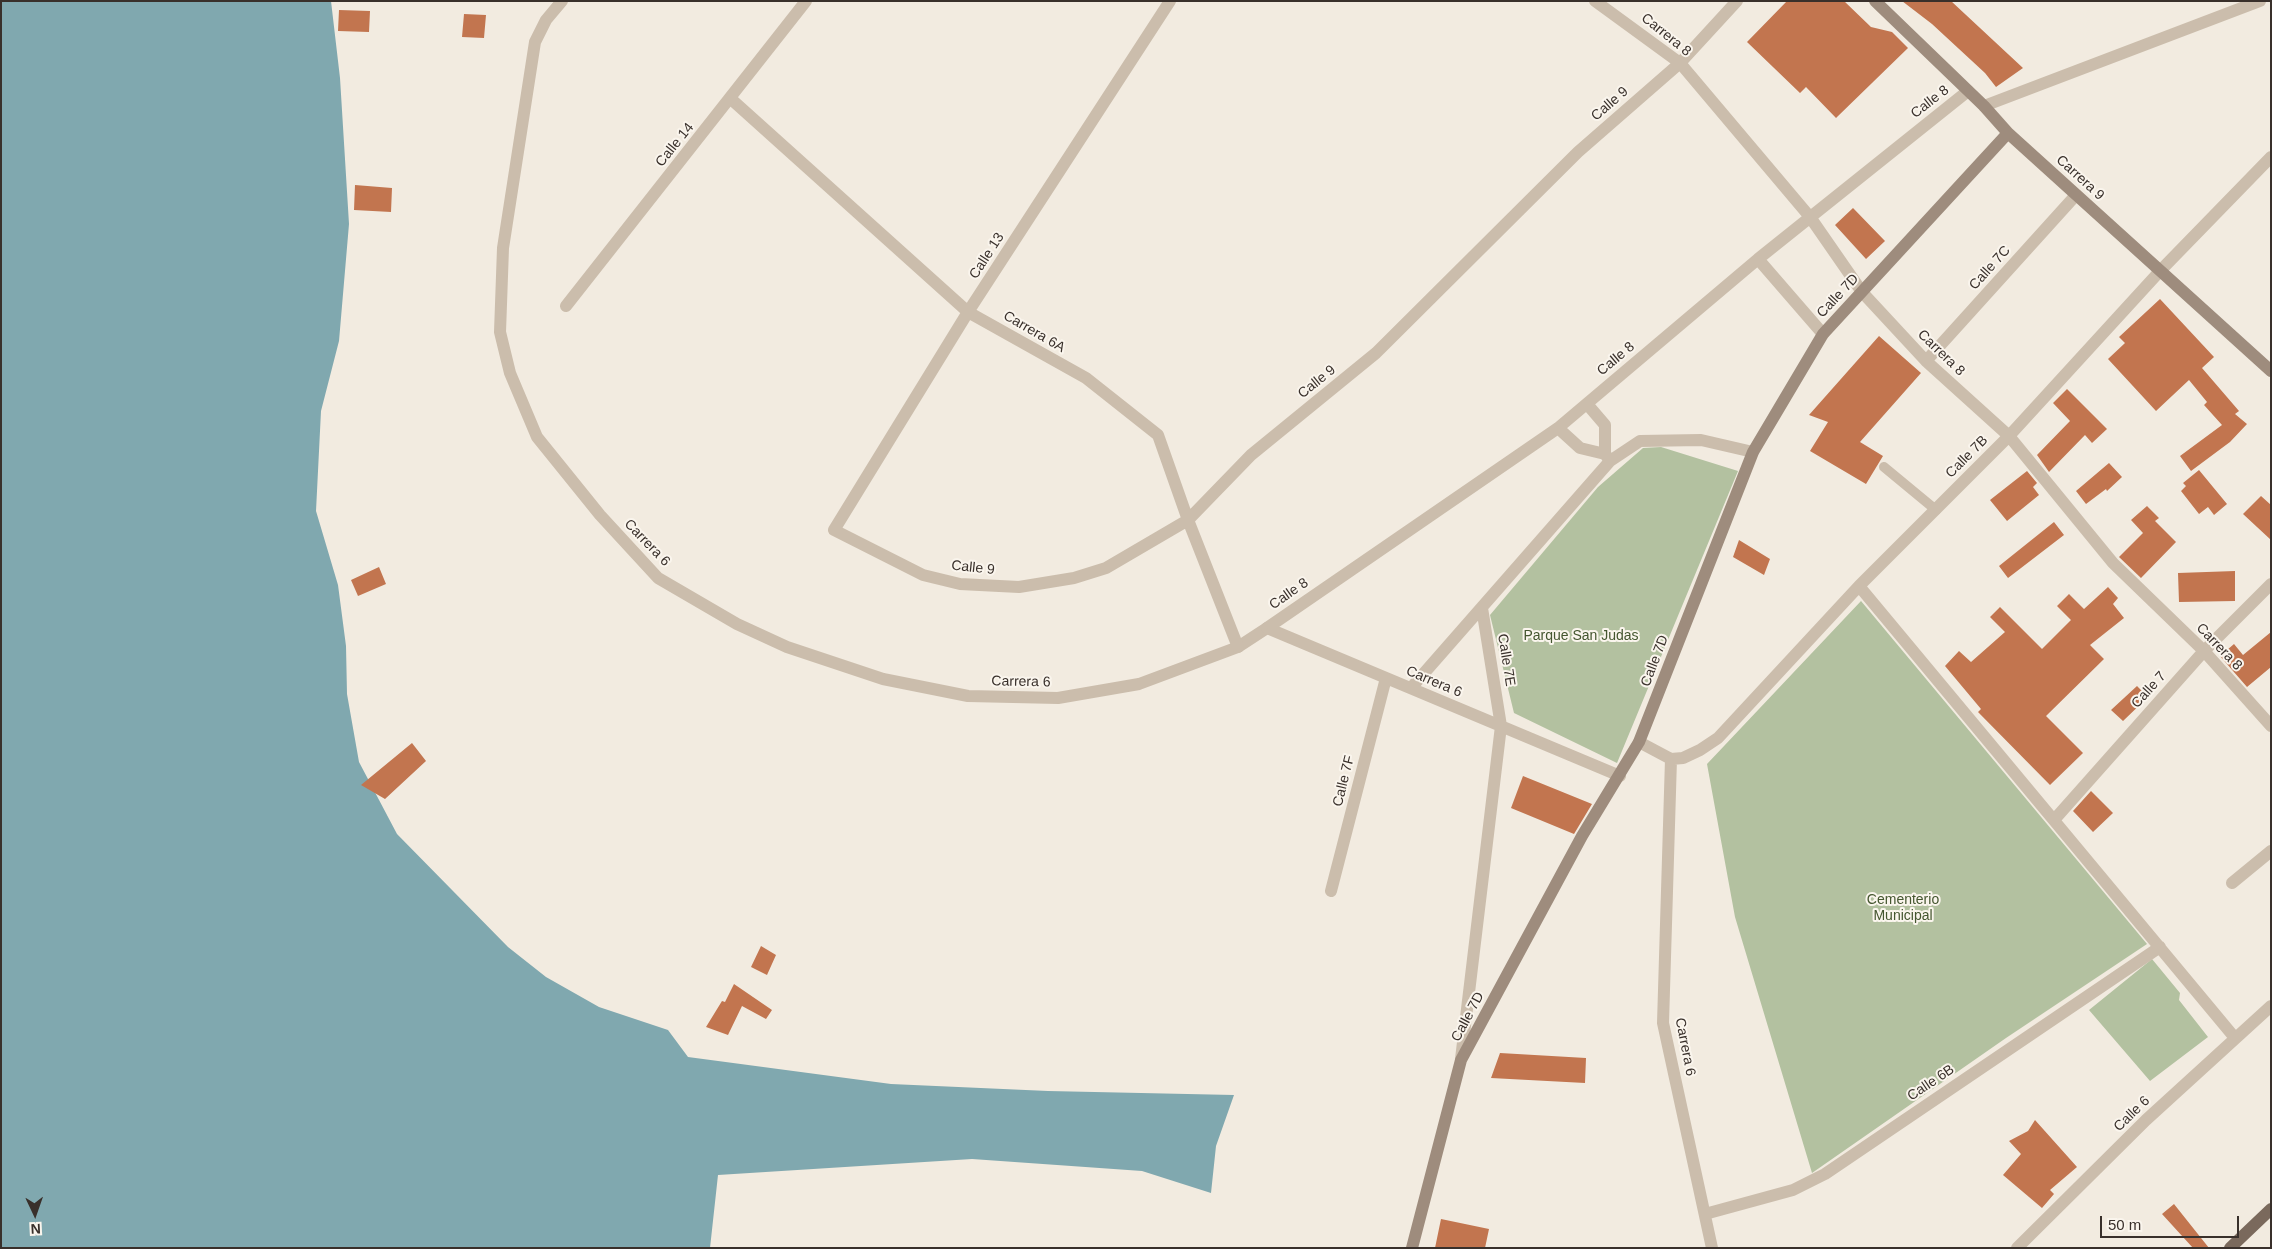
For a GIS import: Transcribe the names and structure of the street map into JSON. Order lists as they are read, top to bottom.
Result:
{
  "streets": {
    "main road": ["Carrera 9", "Calle 7D"],
    "street": [
      "Carrera 8",
      "Calle 8",
      "Calle 9",
      "Calle 14",
      "Calle 13",
      "Calle 7C",
      "Carrera 6A",
      "Calle 7B",
      "Carrera 6",
      "Calle 7E",
      "Calle 7",
      "Calle 7F",
      "Calle 6B",
      "Calle 6"
    ]
  },
  "crossings": [
    ["Carrera 8", "Calle 8"],
    ["Carrera 8", "Calle 9"],
    ["Carrera 8", "Calle 7C"],
    ["Carrera 8", "Calle 7D"],
    ["Carrera 8", "Calle 7B"],
    ["Carrera 8", "Calle 7"],
    ["Calle 8", "Carrera 9"],
    ["Calle 8", "Carrera 6"],
    ["Calle 9", "Calle 13"],
    ["Calle 9", "Carrera 6A"],
    ["Calle 14", "Carrera 6A"],
    ["Carrera 9", "Calle 7C"],
    ["Carrera 9", "Calle 7D"],
    ["Carrera 9", "Calle 7B"],
    ["Calle 13", "Carrera 6A"],
    ["Calle 7D", "Carrera 6"],
    ["Calle 7D", "Calle 7E"],
    ["Carrera 6A", "Carrera 6"],
    ["Calle 7B", "Carrera 6"],
    ["Carrera 6", "Calle 7E"],
    ["Carrera 6", "Calle 7F"],
    ["Carrera 6", "Calle 6B"]
  ],
  "parks": ["Parque San Judas", "Cementerio Municipal"],
  "scale_bar": "50 m",
  "north": "bottom"
}
